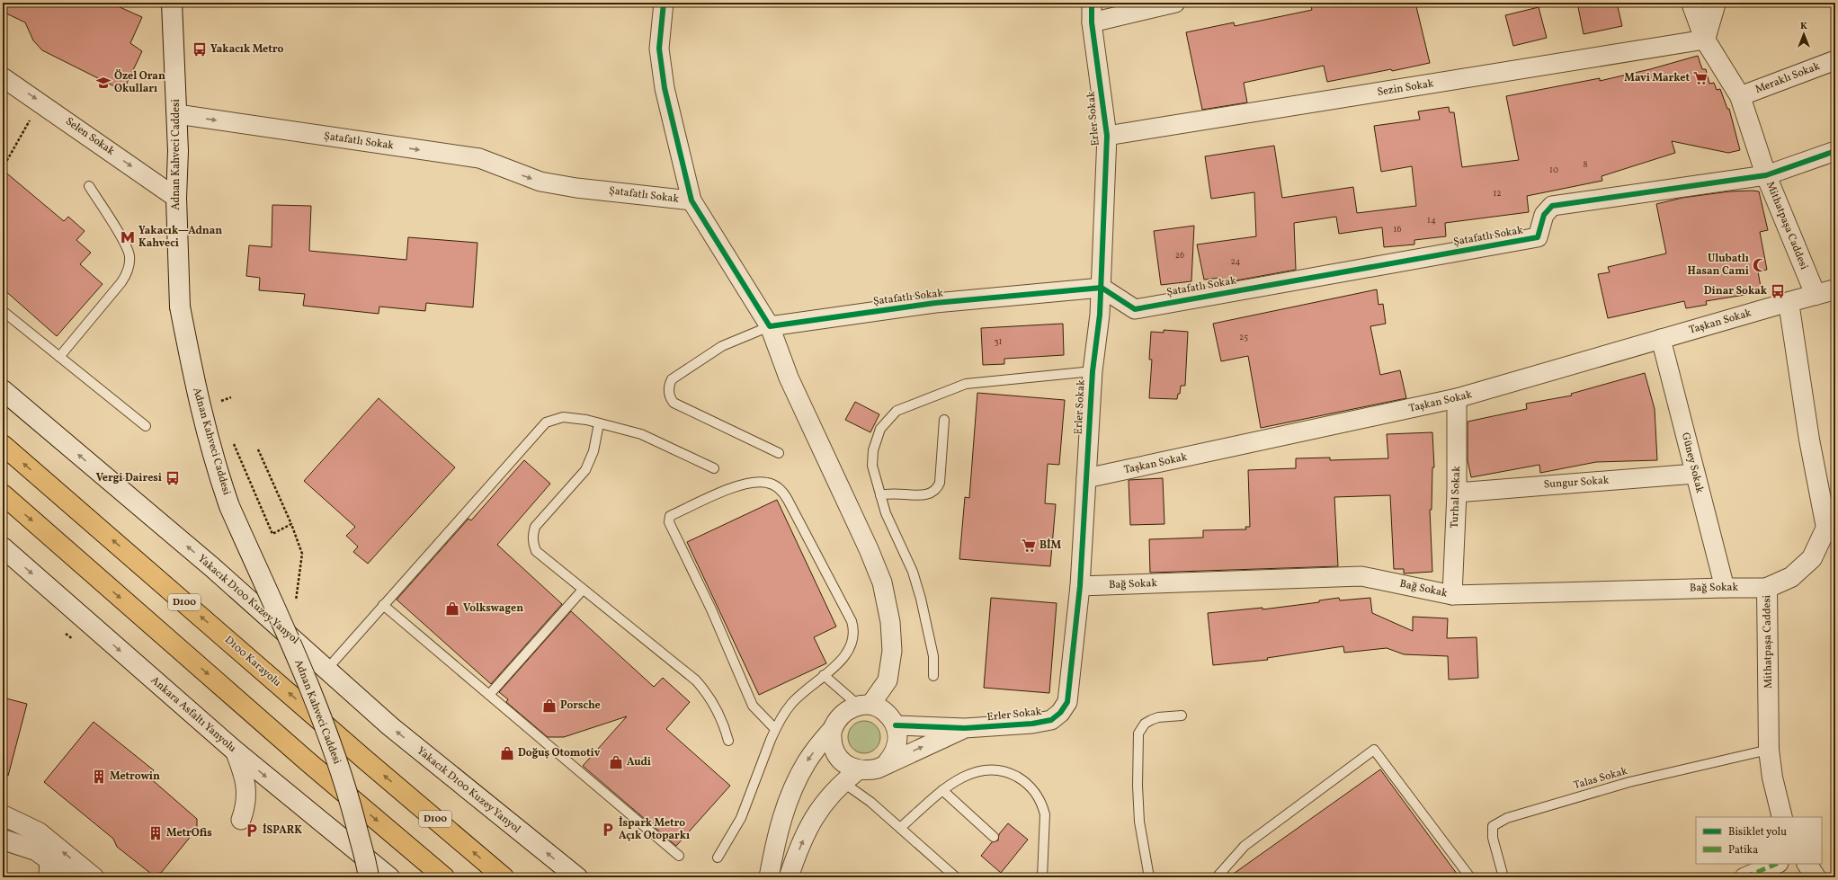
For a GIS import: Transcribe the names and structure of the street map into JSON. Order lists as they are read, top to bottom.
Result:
{
  "streets": {
    "highway": ["D100", "D100 Karayolu"],
    "main road": [
      "Adnan Kahveci Caddesi",
      "Mithatpaşa Caddesi",
      "Yakacık D100 Kuzey Yanyol",
      "Ankara Asfaltı Yanyolu"
    ],
    "street": [
      "Meraklı Sokak",
      "Sezin Sokak",
      "Erler Sokak",
      "Selen Sokak",
      "Şatafatlı Sokak",
      "Taşkan Sokak",
      "Güney Sokak",
      "Sungur Sokak",
      "Turhal Sokak",
      "Bağ Sokak"
    ],
    "lane": ["Talas Sokak"]
  },
  "crossings": [
    ["Meraklı Sokak", "Mithatpaşa Caddesi"],
    ["Sezin Sokak", "Erler Sokak"],
    ["Sezin Sokak", "Mithatpaşa Caddesi"],
    ["Erler Sokak", "Şatafatlı Sokak"],
    ["Erler Sokak", "Taşkan Sokak"],
    ["Erler Sokak", "Bağ Sokak"],
    ["Selen Sokak", "Adnan Kahveci Caddesi"],
    ["Şatafatlı Sokak", "Adnan Kahveci Caddesi"],
    ["Şatafatlı Sokak", "Mithatpaşa Caddesi"],
    ["Mithatpaşa Caddesi", "Taşkan Sokak"],
    ["Mithatpaşa Caddesi", "Bağ Sokak"],
    ["Mithatpaşa Caddesi", "Talas Sokak"],
    ["Taşkan Sokak", "Güney Sokak"],
    ["Taşkan Sokak", "Turhal Sokak"],
    ["Güney Sokak", "Sungur Sokak"],
    ["Güney Sokak", "Bağ Sokak"],
    ["Sungur Sokak", "Turhal Sokak"],
    ["Turhal Sokak", "Bağ Sokak"]
  ],
  "one_way": ["Selen Sokak", "Yakacık D100 Kuzey Yanyol", "Ankara Asfaltı Yanyolu"],
  "places": {
    "bus stop": ["Yakacık Metro", "Di̇nar Sokak", "Vergi Dairesi"],
    "supermarket": ["Mavi Market", "BİM"],
    "school or university": ["Özel Oran Okulları"],
    "metro station": ["Yakacık—Adnan Kahveci"],
    "mosque": ["Ulubatlı Hasan Cami"],
    "shop": [
      "Volkswagen",
      "Porsche",
      "Doğuş Otomotiv",
      "Audi"
    ],
    "building": ["Metrowin", "MetrOfis"],
    "parking": ["İspark Metro Açık Otoparkı", "İSPARK"]
  },
  "house_numbers": [
    "8",
    "10",
    "12",
    "14",
    "16",
    "26",
    "24",
    "25",
    "31"
  ],
  "legend": ["Bisiklet yolu", "Patika"],
  "north": "top"
}
